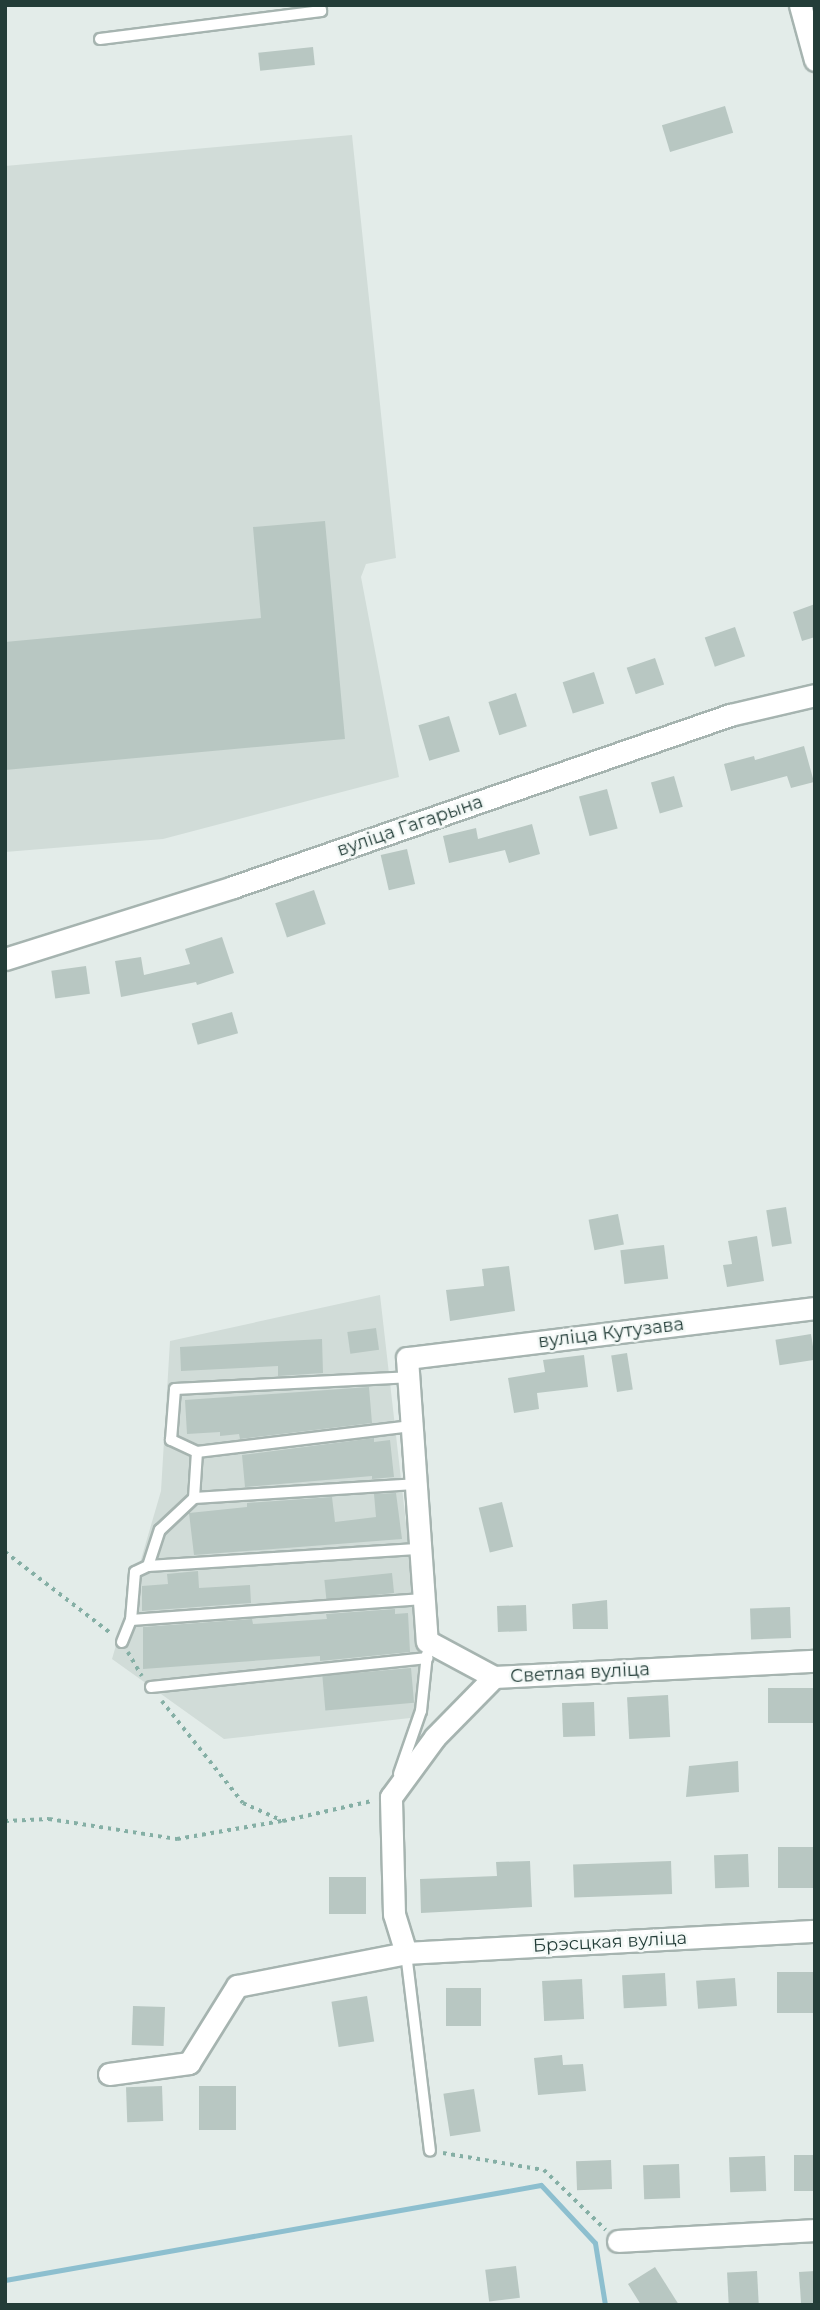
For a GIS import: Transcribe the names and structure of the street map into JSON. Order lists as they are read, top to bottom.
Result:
{
  "streets": {
    "street": [
      "вуліца Гагарына",
      "вуліца Кутузава",
      "Светлая вуліца",
      "Брэсцкая вуліца"
    ]
  }
}
